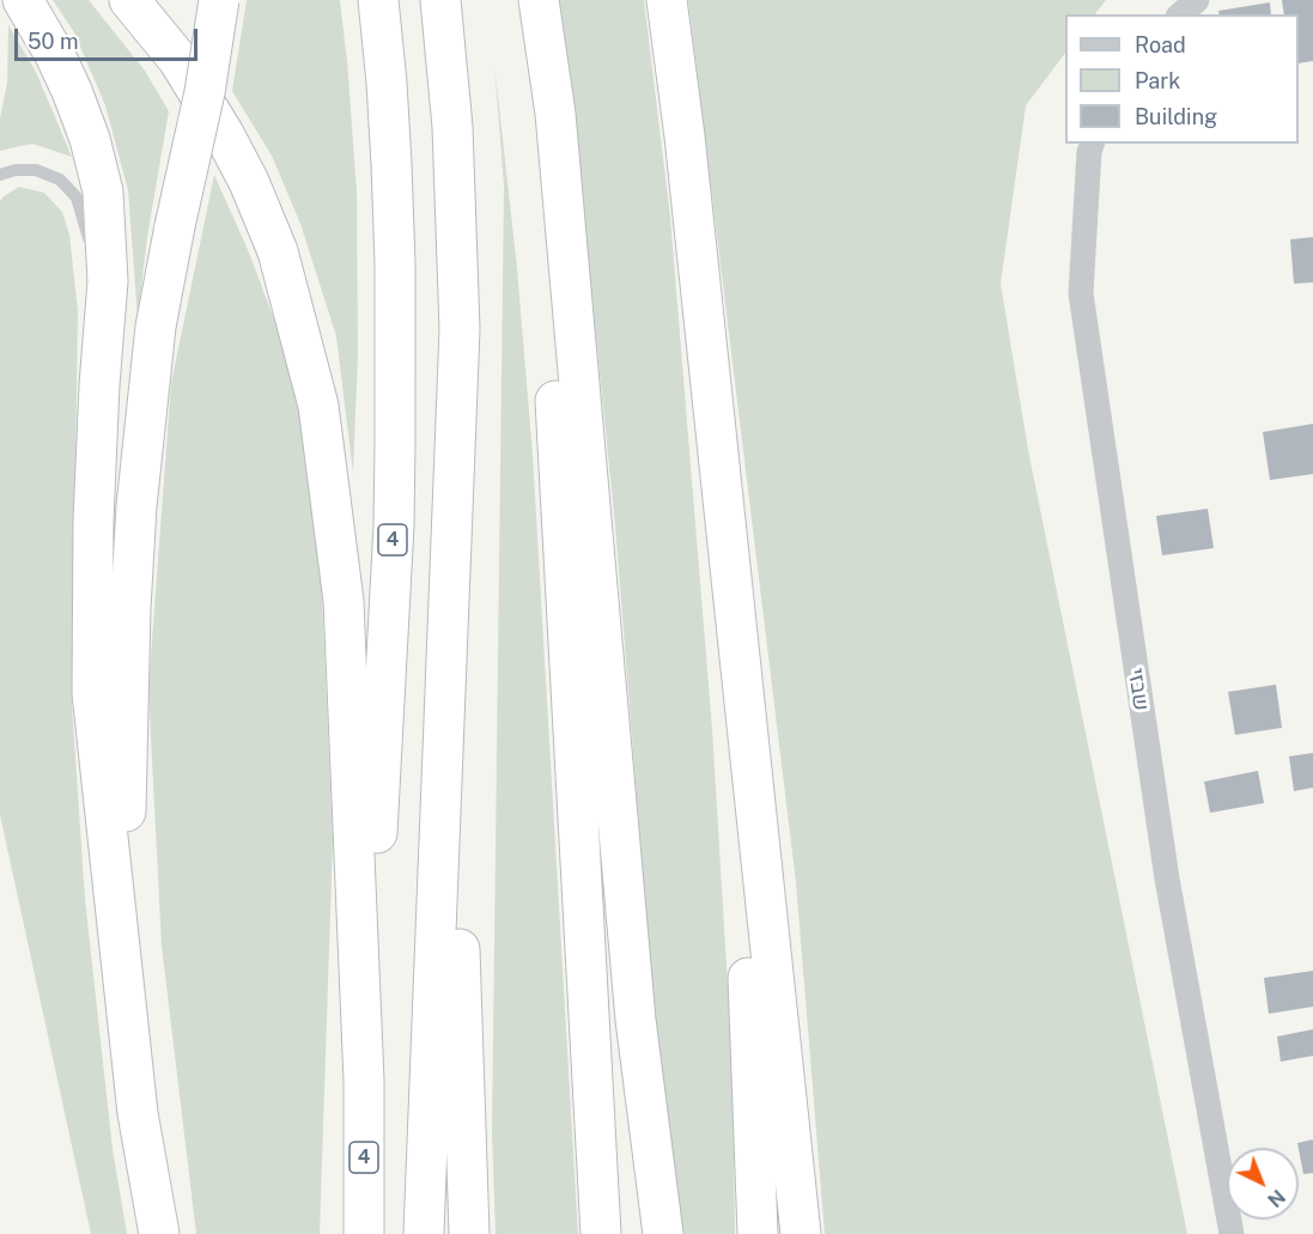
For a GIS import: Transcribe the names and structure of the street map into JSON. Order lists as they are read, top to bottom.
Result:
{
  "streets": {
    "highway": ["4"],
    "street": ["שבזי"]
  },
  "legend": ["Road", "Park", "Building"],
  "scale_bar": "50 m",
  "north": "bottom right"
}
